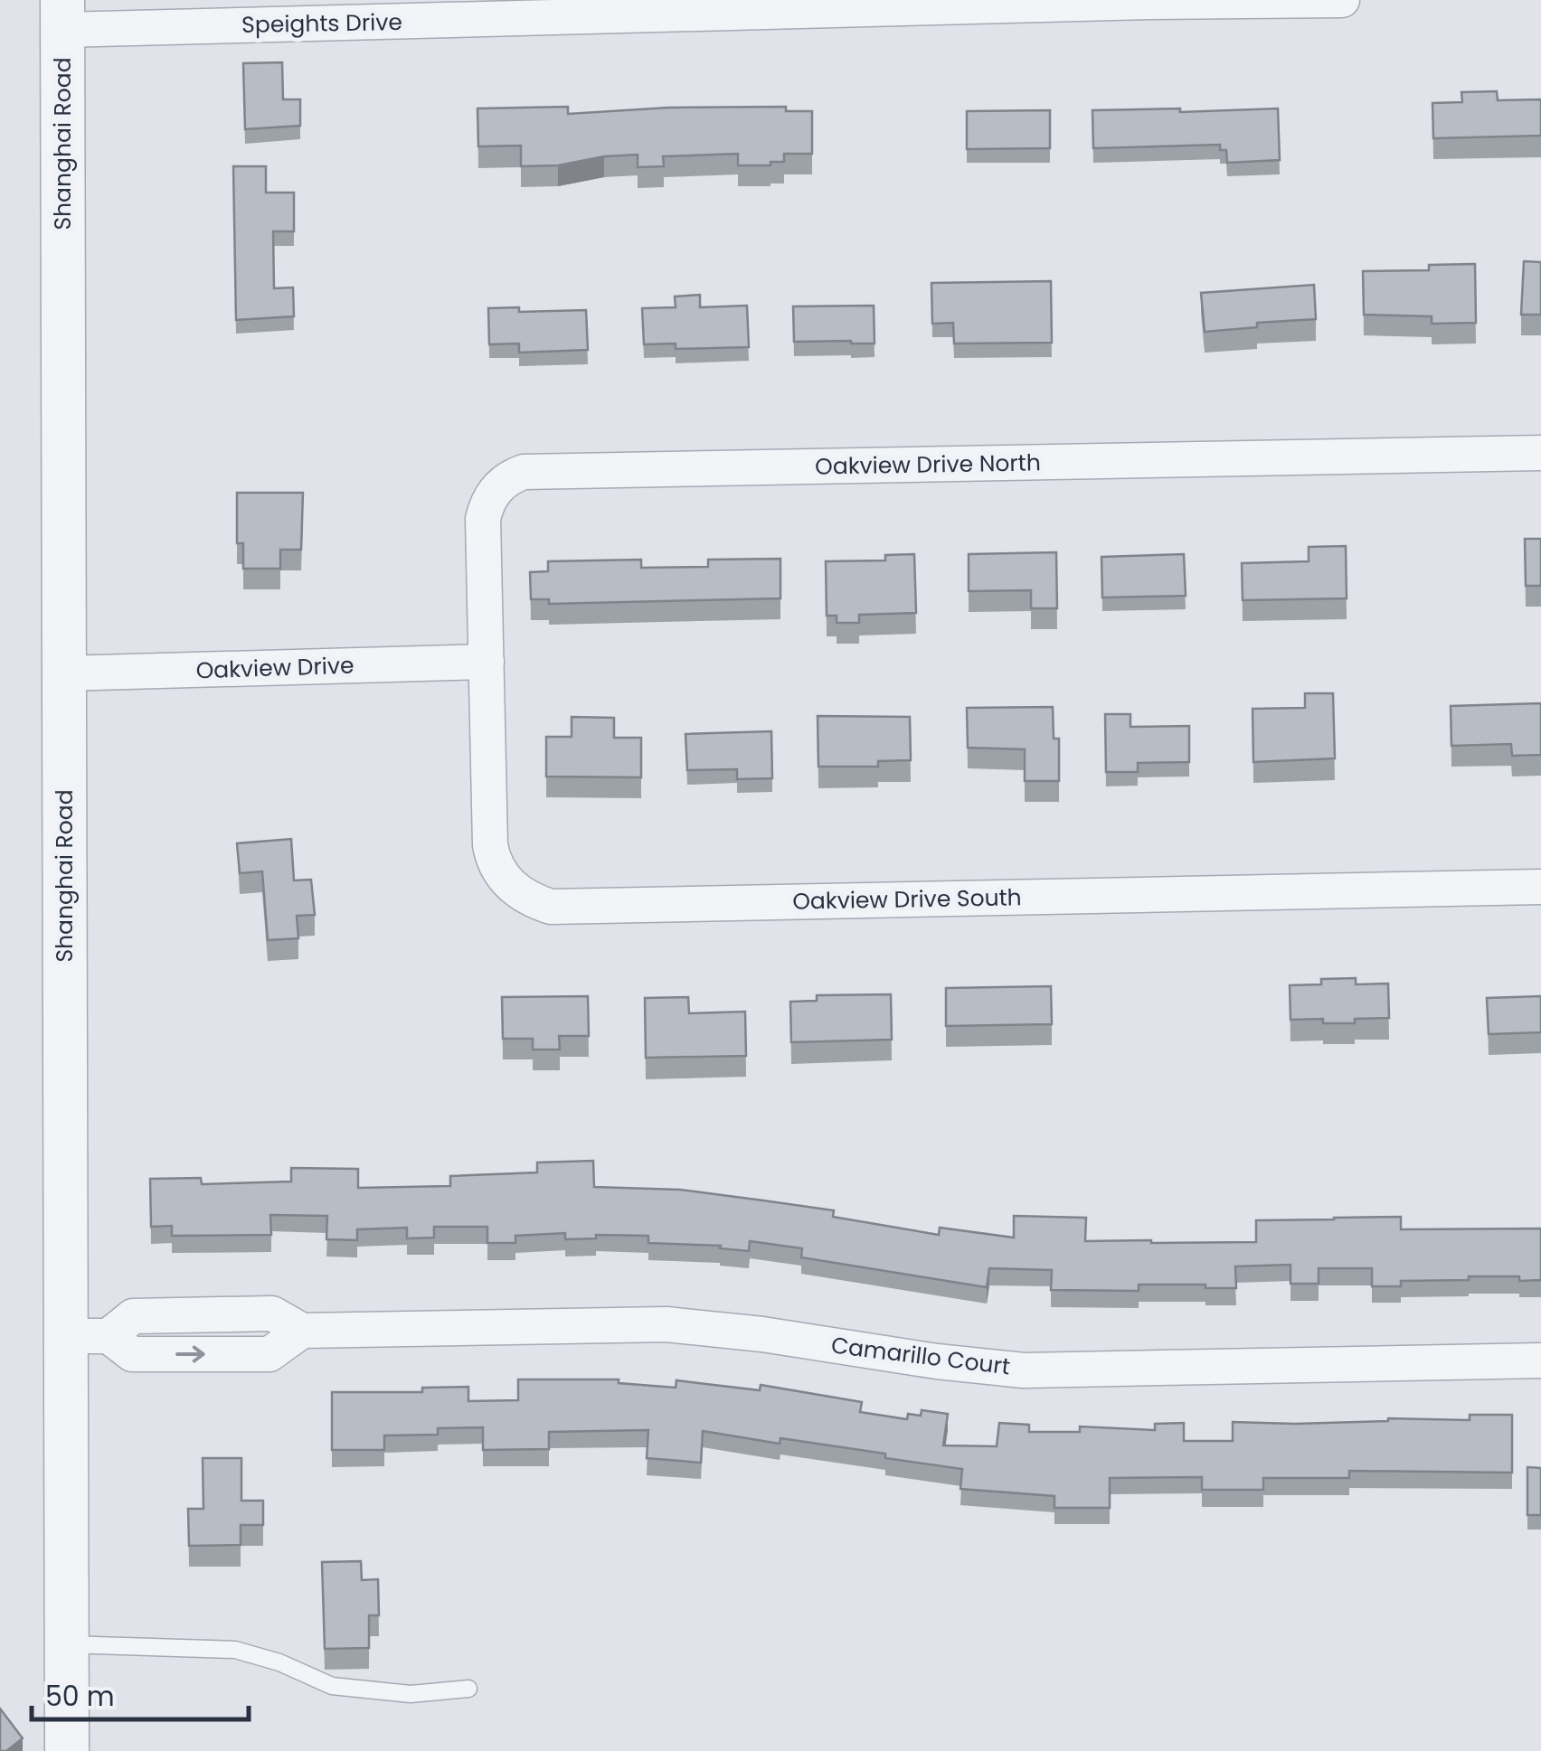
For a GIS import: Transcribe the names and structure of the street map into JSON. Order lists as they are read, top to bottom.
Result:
{
  "streets": {
    "street": [
      "Speights Drive",
      "Shanghai Road",
      "Oakview Drive North",
      "Oakview Drive",
      "Oakview Drive South",
      "Camarillo Court"
    ]
  },
  "crossings": [
    ["Speights Drive", "Shanghai Road"],
    ["Shanghai Road", "Oakview Drive"],
    ["Shanghai Road", "Camarillo Court"],
    ["Oakview Drive North", "Oakview Drive"],
    ["Oakview Drive North", "Oakview Drive South"],
    ["Oakview Drive", "Oakview Drive South"]
  ],
  "scale_bar": "50 m"
}
